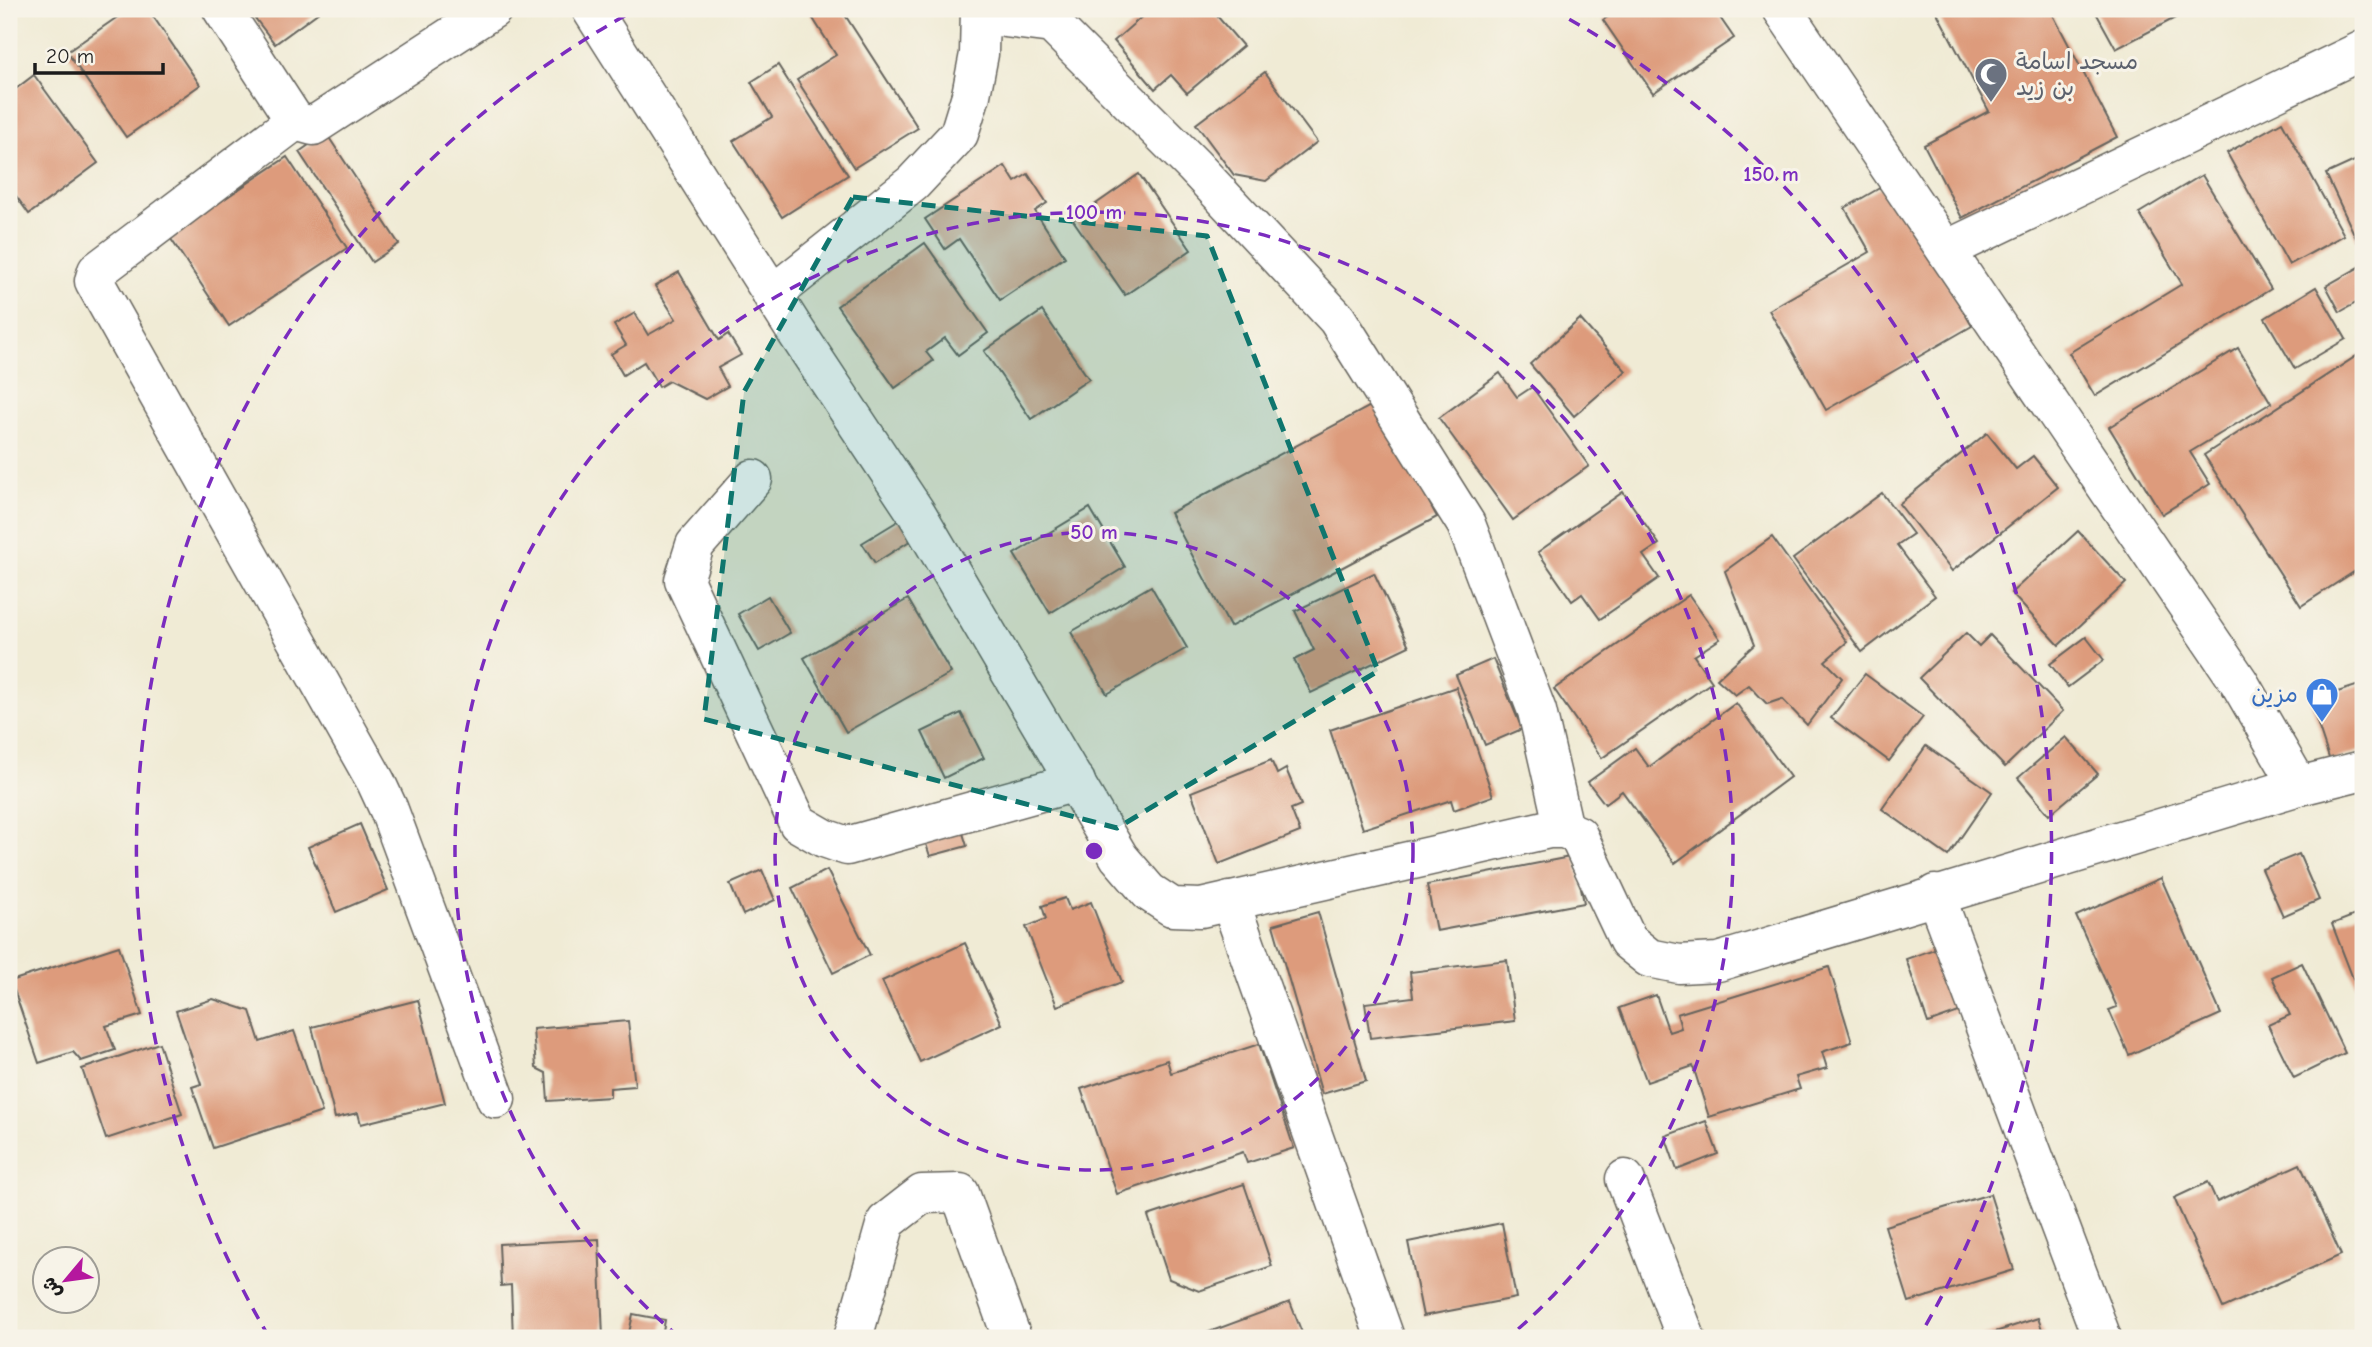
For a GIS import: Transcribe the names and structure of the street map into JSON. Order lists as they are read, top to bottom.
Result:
{
  "places": {
    "mosque": ["مسجد اسامة بن زيد"],
    "shop": ["مزين"]
  },
  "scale_bar": "20 m",
  "north": "bottom left",
  "rings": ["150 m", "100 m", "50 m"]
}
